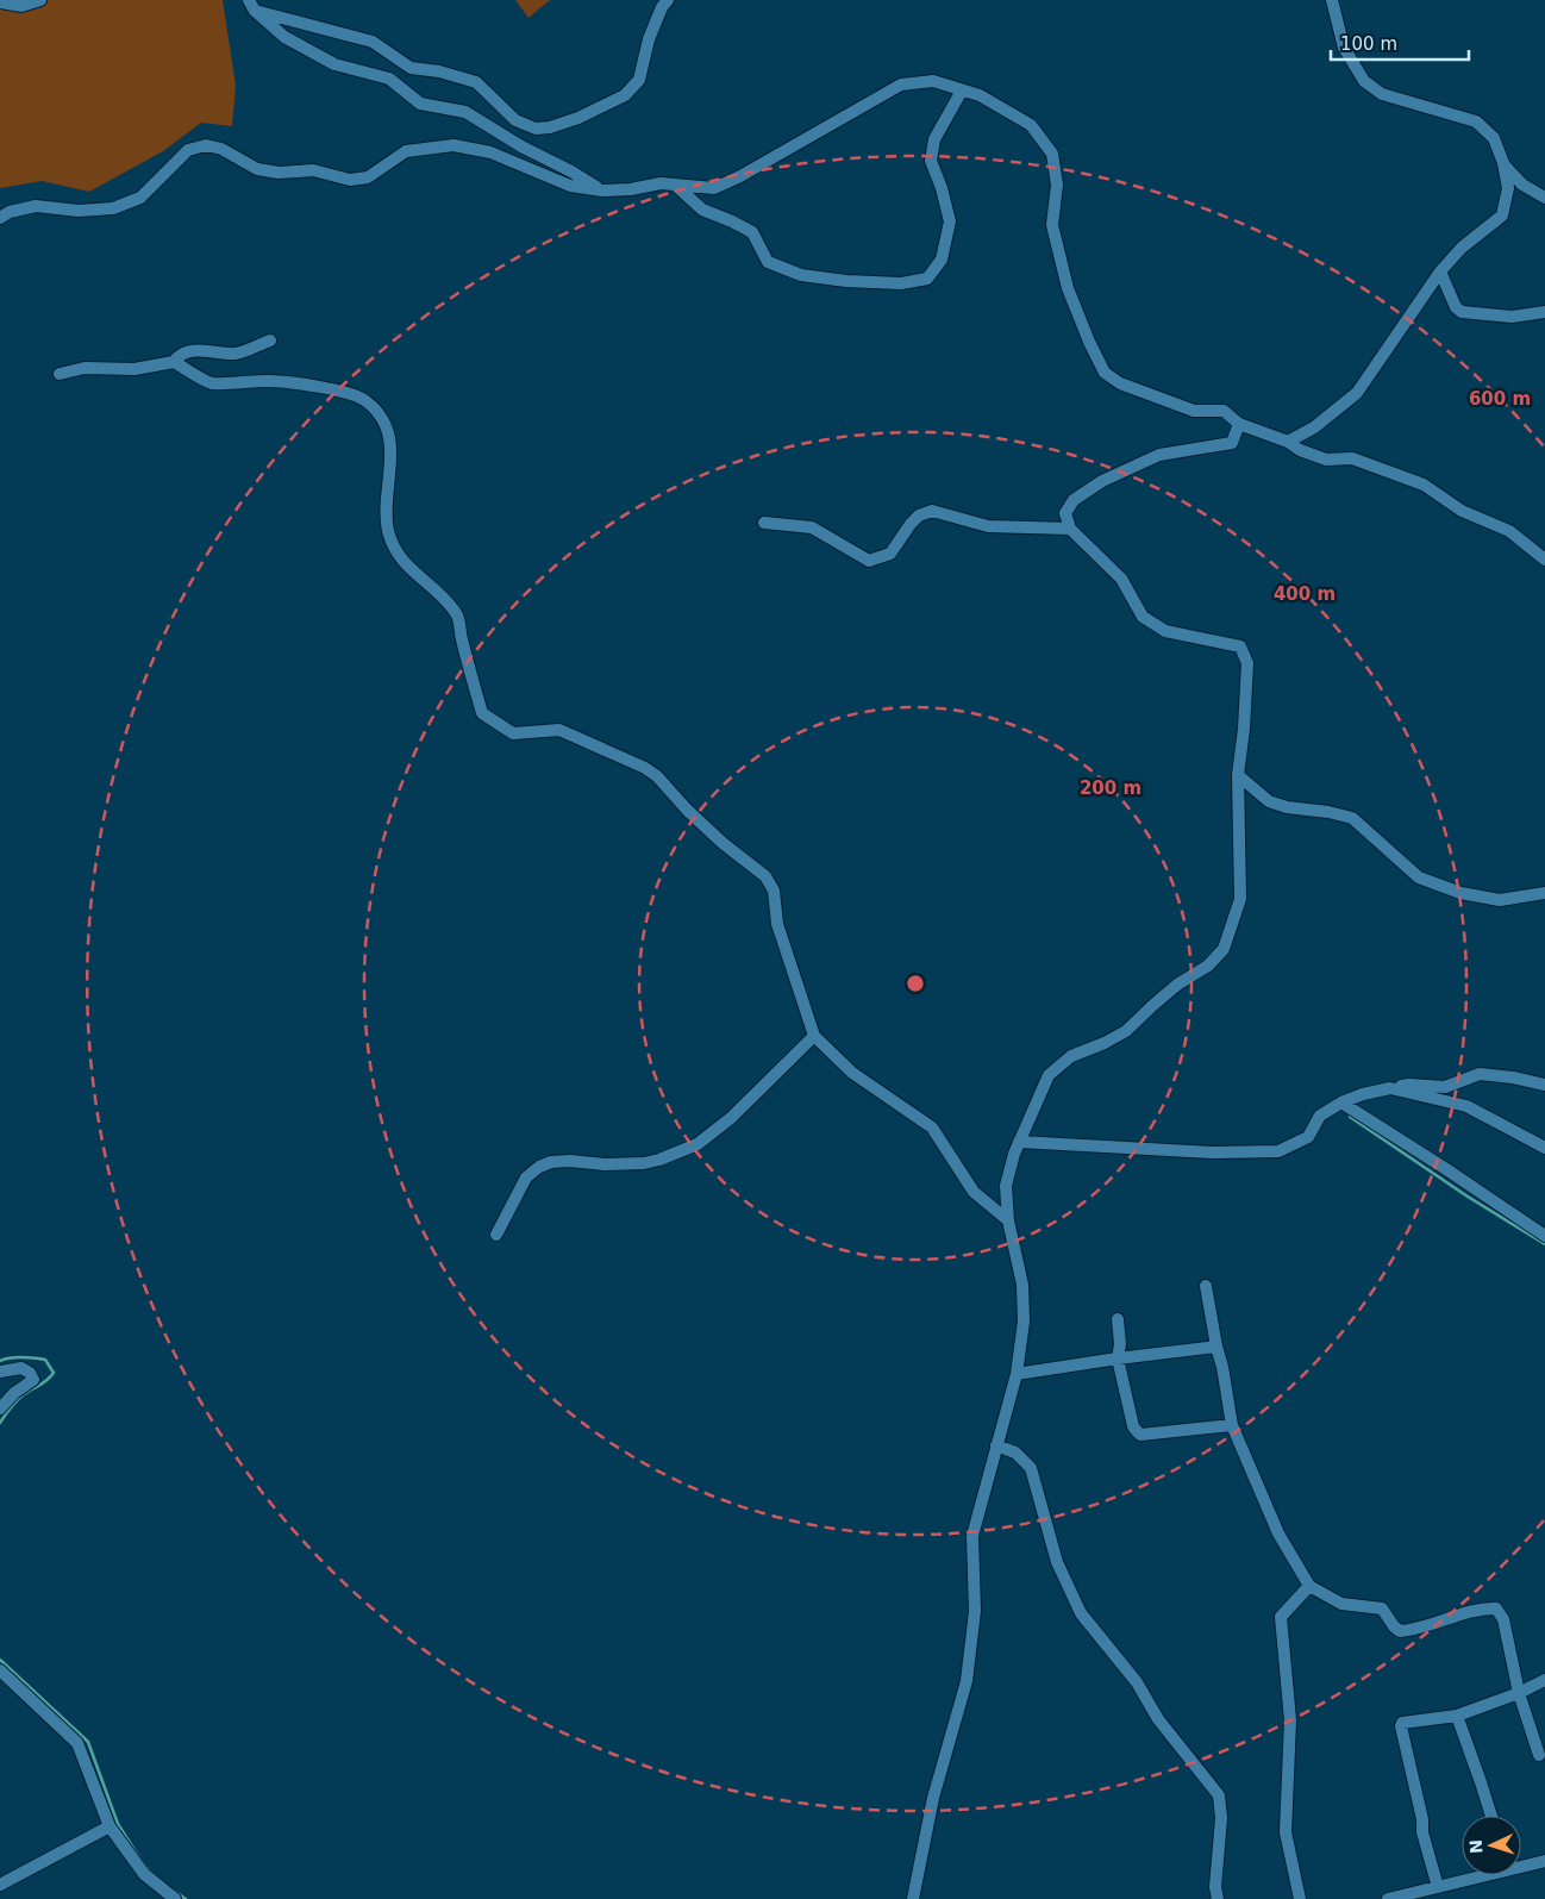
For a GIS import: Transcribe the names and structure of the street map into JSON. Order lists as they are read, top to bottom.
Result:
{
  "scale_bar": "100 m",
  "north": "left",
  "rings": ["600 m", "400 m", "200 m"]
}
